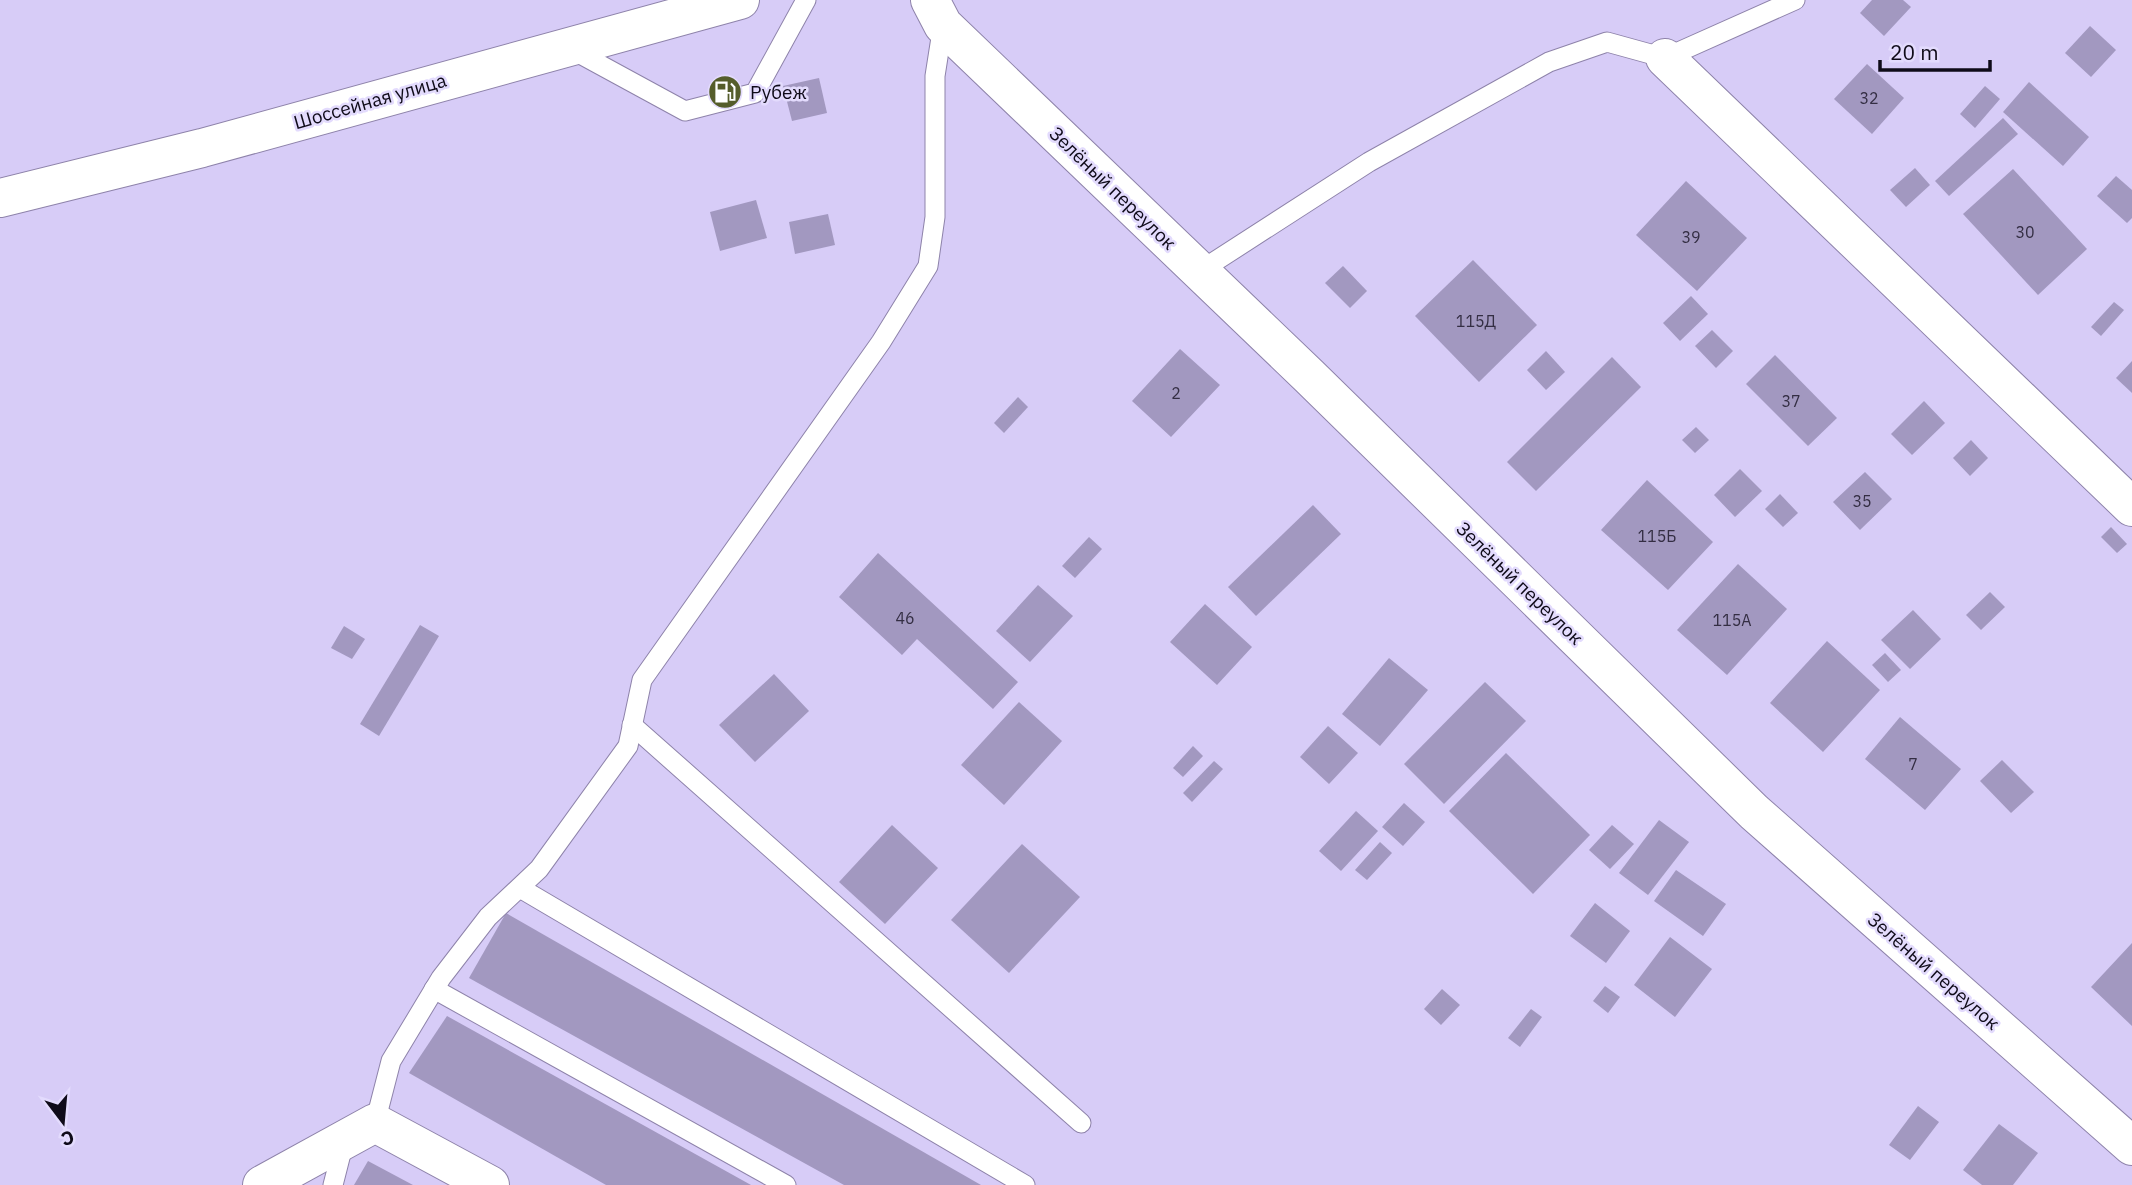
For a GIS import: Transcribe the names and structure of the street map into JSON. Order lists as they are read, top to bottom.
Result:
{
  "streets": {
    "street": ["Шоссейная улица", "Зелёный переулок"]
  },
  "places": {
    "fuel station": ["Рубеж"]
  },
  "house_numbers": [
    "32",
    "30",
    "39",
    "115Д",
    "2",
    "37",
    "35",
    "115Б",
    "46",
    "115А",
    "7"
  ],
  "scale_bar": "20 m",
  "north": "bottom"
}
